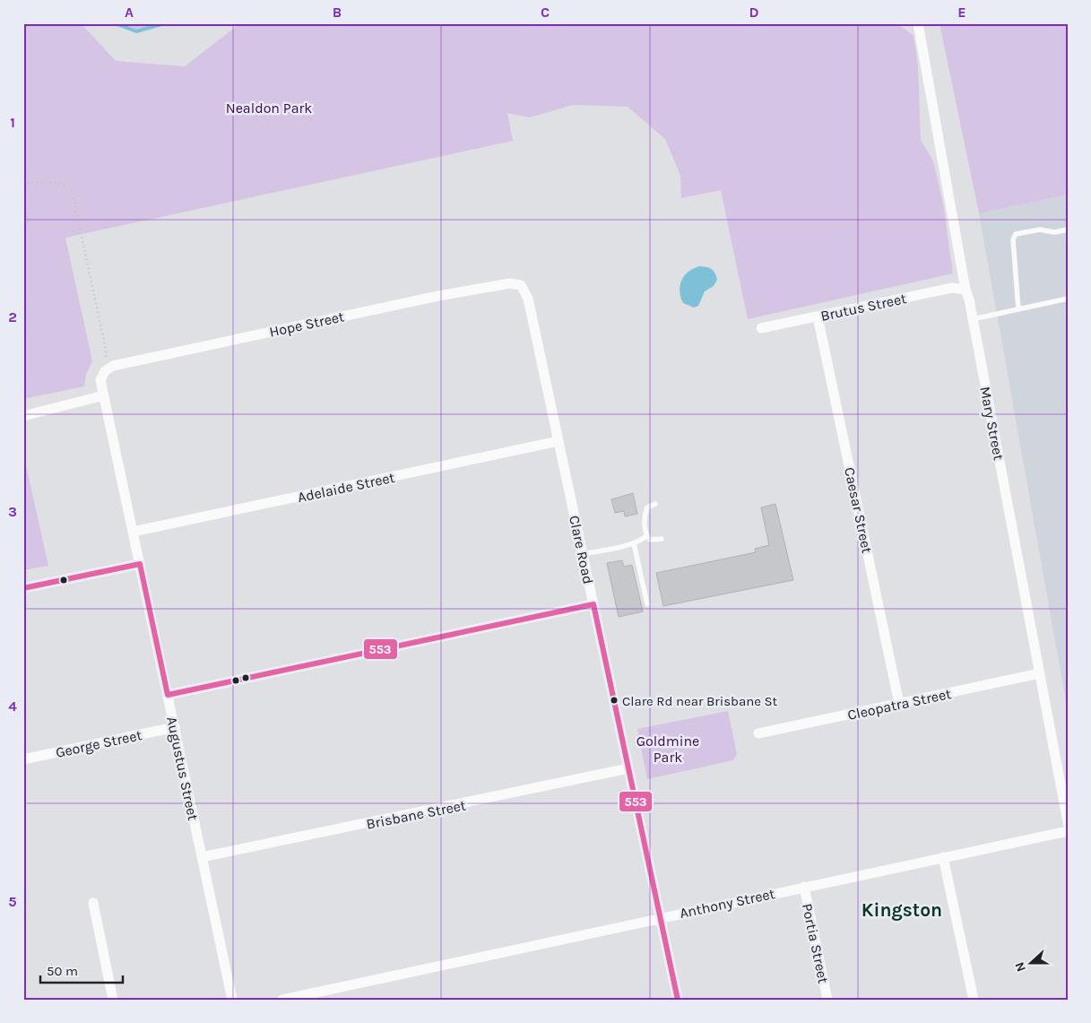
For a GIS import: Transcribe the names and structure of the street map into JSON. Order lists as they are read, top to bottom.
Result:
{
  "streets": {
    "street": [
      "Brutus Street",
      "Hope Street",
      "Mary Street",
      "Adelaide Street",
      "Caesar Street",
      "Clare Road",
      "Cleopatra Street",
      "George Street",
      "Augustus Street",
      "Brisbane Street",
      "Anthony Street",
      "Portia Street"
    ]
  },
  "crossings": [
    ["Brutus Street", "Mary Street"],
    ["Brutus Street", "Caesar Street"],
    ["Hope Street", "Clare Road"],
    ["Hope Street", "Augustus Street"],
    ["Mary Street", "Cleopatra Street"],
    ["Adelaide Street", "Clare Road"],
    ["Adelaide Street", "Augustus Street"],
    ["Caesar Street", "Cleopatra Street"],
    ["Clare Road", "Brisbane Street"],
    ["Clare Road", "Anthony Street"],
    ["George Street", "Augustus Street"],
    ["Augustus Street", "Brisbane Street"],
    ["Anthony Street", "Portia Street"]
  ],
  "districts": ["Kingston"],
  "parks": ["Nealdon Park", "Goldmine Park"],
  "places": ["Clare Rd near Brisbane St"],
  "lines": ["transit line 553"],
  "scale_bar": "50 m",
  "north": "left",
  "grid": {
    "columns": [
      "A",
      "B",
      "C",
      "D",
      "E"
    ],
    "rows": [
      "1",
      "2",
      "3",
      "4",
      "5"
    ]
  }
}
